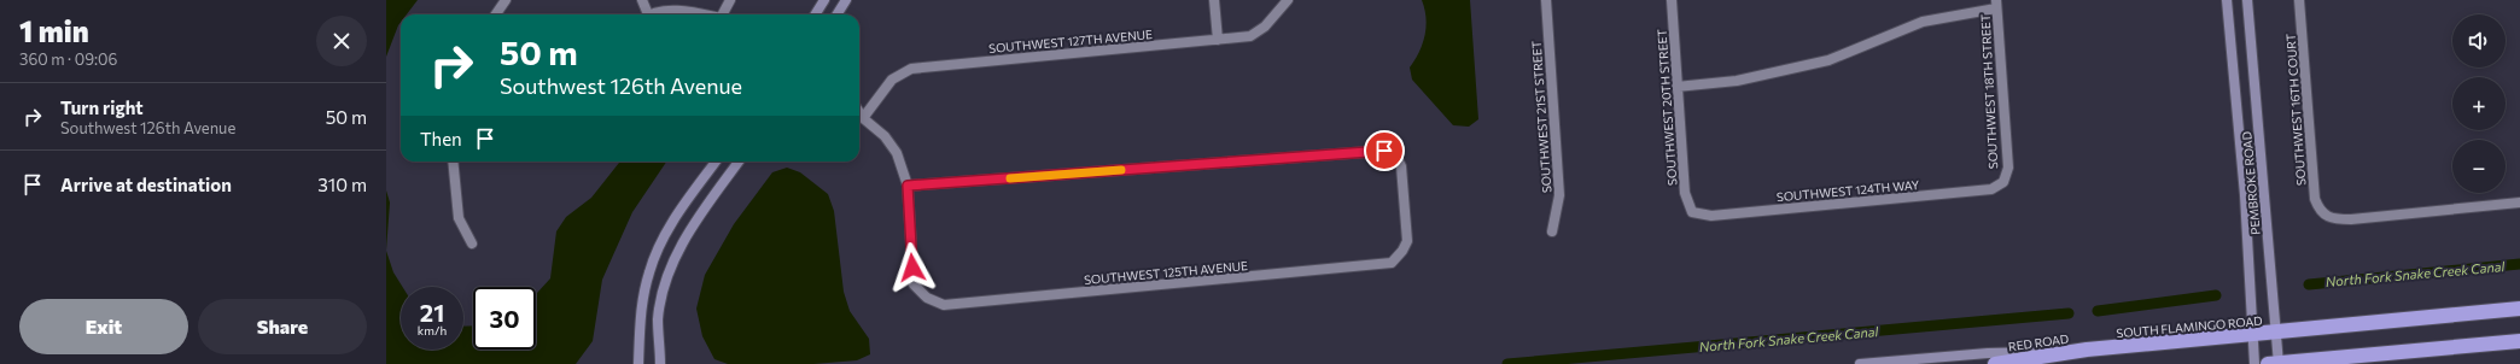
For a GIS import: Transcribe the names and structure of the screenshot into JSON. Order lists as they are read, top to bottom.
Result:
{
  "streets": {
    "highway": ["SOUTH FLAMINGO ROAD", "RED ROAD"],
    "main road": ["PEMBROKE ROAD"],
    "street": [
      "SOUTHWEST 127TH AVENUE",
      "SOUTHWEST 18TH STREET",
      "SOUTHWEST 20TH STREET",
      "SOUTHWEST 16TH COURT",
      "SOUTHWEST 21ST STREET",
      "SOUTHWEST 124TH WAY",
      "SOUTHWEST 125TH AVENUE"
    ]
  },
  "crossings": [
    ["SOUTHWEST 18TH STREET", "SOUTHWEST 124TH WAY"],
    ["SOUTHWEST 20TH STREET", "SOUTHWEST 124TH WAY"],
    ["PEMBROKE ROAD", "SOUTH FLAMINGO ROAD"],
    ["SOUTH FLAMINGO ROAD", "RED ROAD"]
  ],
  "water": ["North Fork Snake Creek Canal"],
  "page": {
    "heading": ["1 min", "360 m · 09:06"],
    "map_buttons": ["+", "−"],
    "turn": ["50 m", "Southwest 126th Avenue"],
    "list": [
      {
        "name": "Turn right",
        "note": "Southwest 126th Avenue",
        "value": "50 m"
      },
      {
        "name": "Arrive at destination",
        "value": "310 m"
      }
    ],
    "then": "Then",
    "speed": "21 km/h",
    "limit": "30",
    "buttons": ["Exit", "Share"]
  }
}
